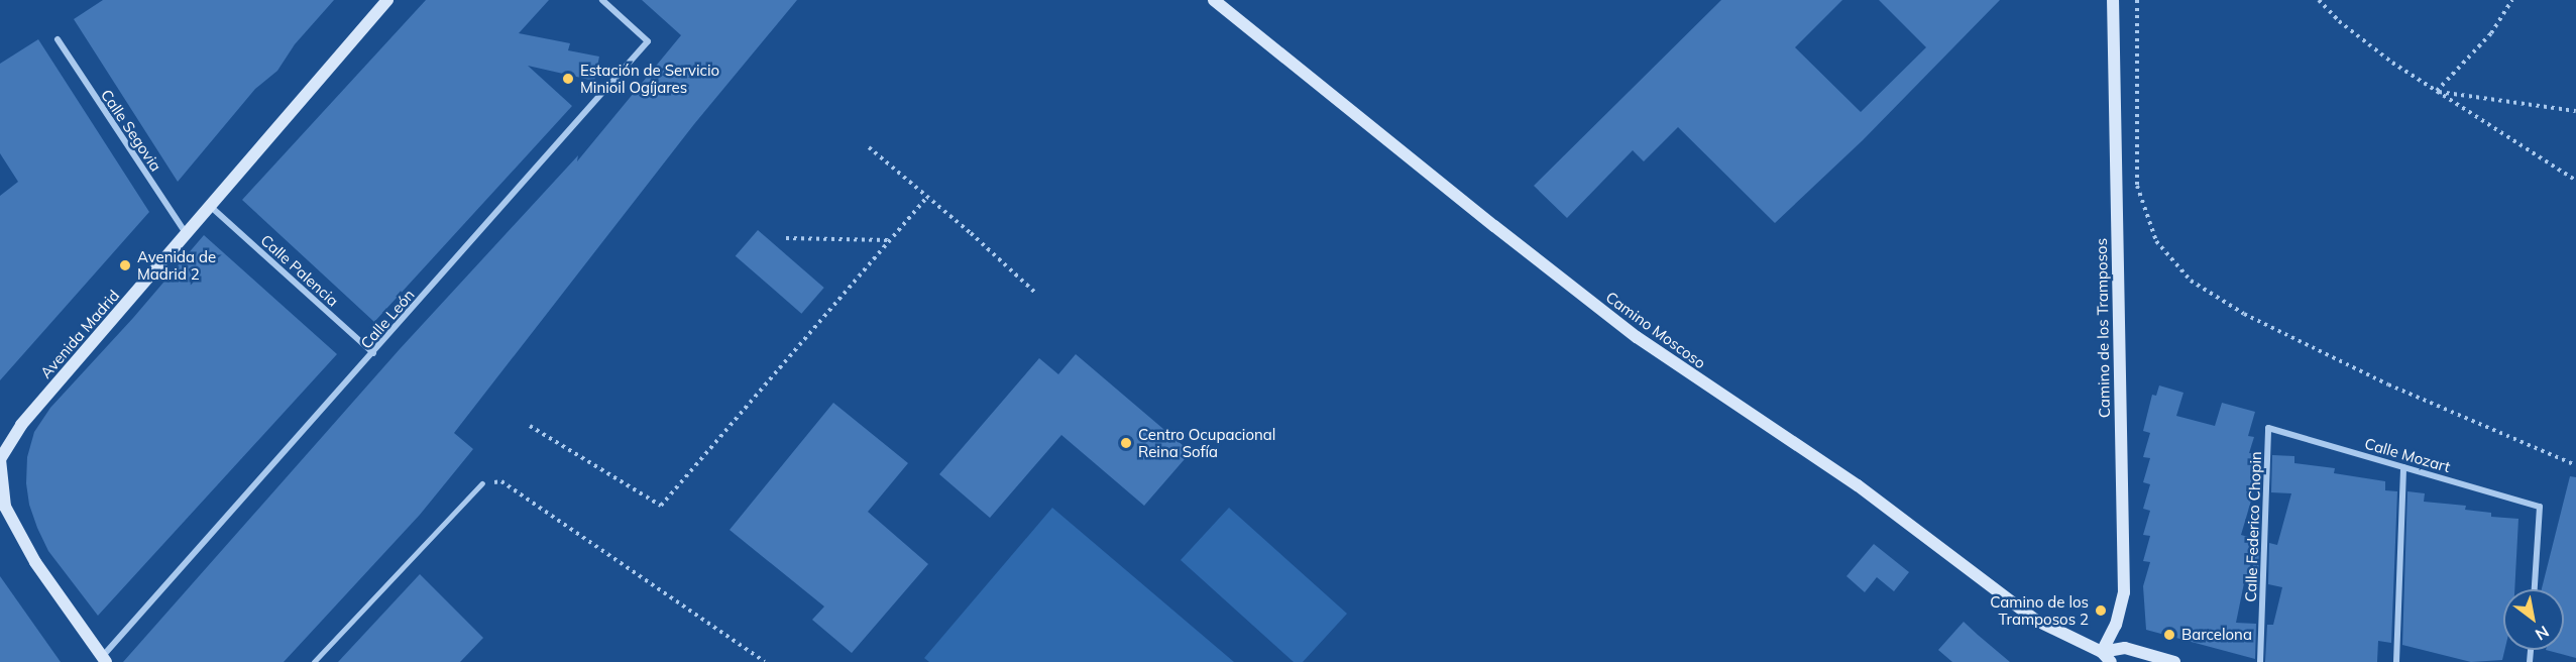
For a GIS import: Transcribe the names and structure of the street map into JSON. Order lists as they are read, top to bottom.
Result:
{
  "streets": {
    "street": [
      "Calle Segovia",
      "Calle Palencia",
      "Calle León",
      "Camino de los Tramposos",
      "Camino Moscoso",
      "Avenida Madrid",
      "Calle Mozart",
      "Calle Federico Chopin"
    ]
  },
  "crossings": [
    ["Calle Segovia", "Avenida Madrid"],
    ["Calle Palencia", "Calle León"],
    ["Calle Palencia", "Avenida Madrid"],
    ["Calle León", "Avenida Madrid"],
    ["Camino de los Tramposos", "Camino Moscoso"],
    ["Calle Mozart", "Calle Federico Chopin"]
  ],
  "places": [
    "Estación de Servicio Minioil Ogíjares",
    "Avenida de Madrid 2",
    "Centro Ocupacional Reina Sofía",
    "Camino de los Tramposos 2",
    "Barcelona"
  ],
  "north": "bottom right"
}
